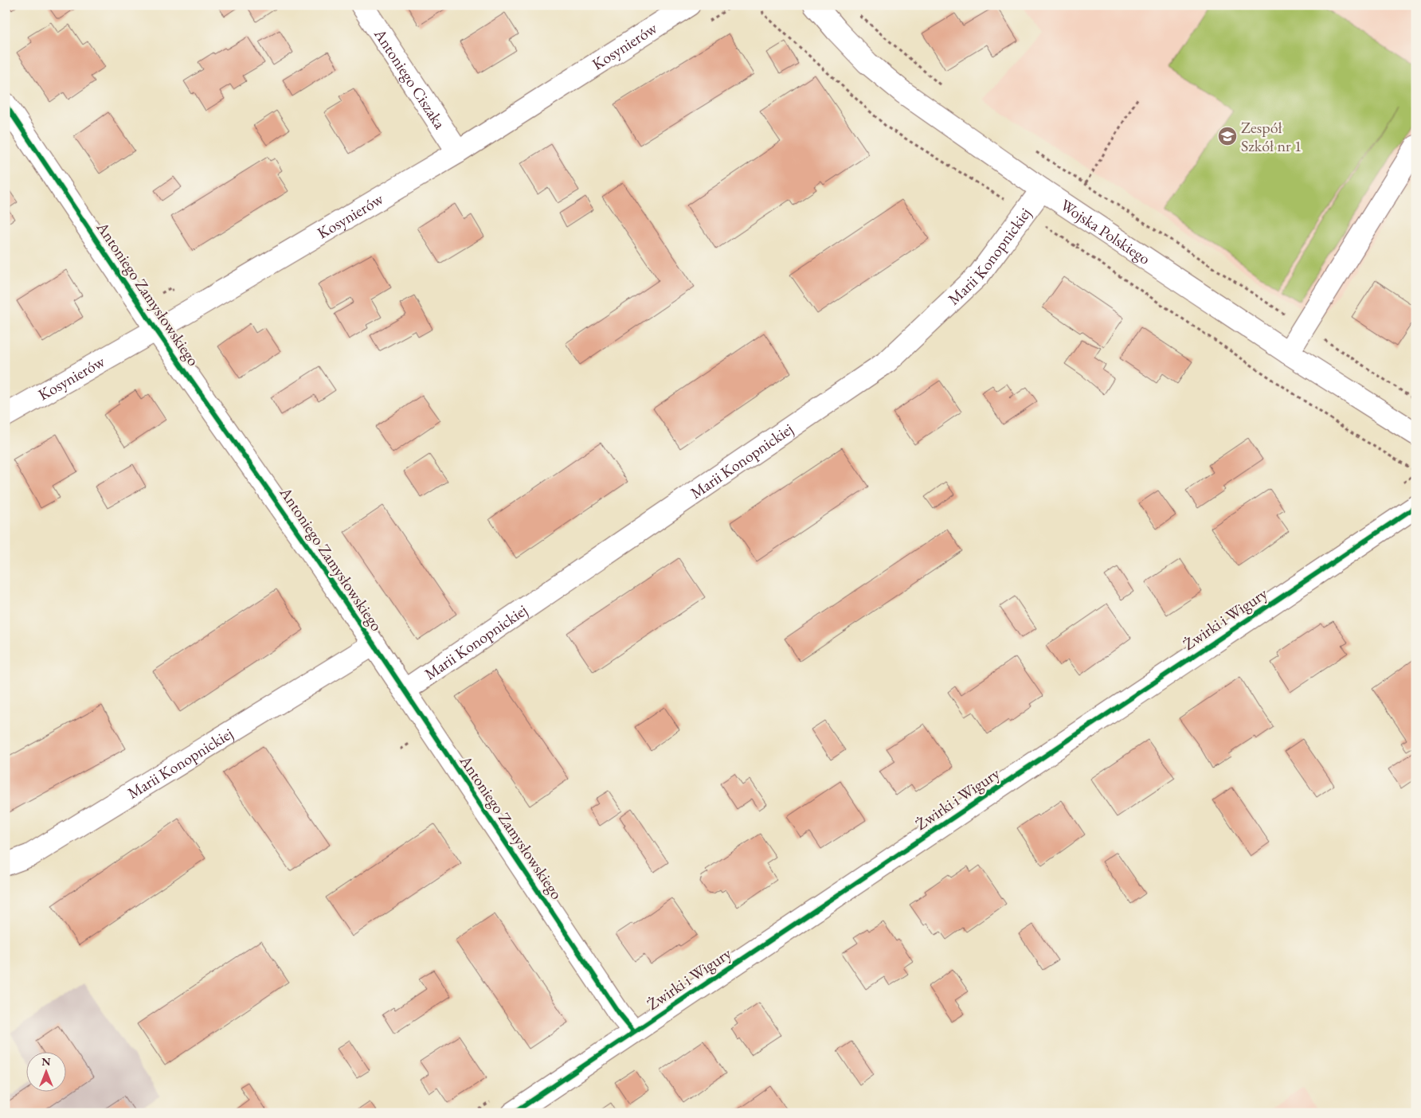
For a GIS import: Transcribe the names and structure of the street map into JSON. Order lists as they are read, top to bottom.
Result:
{
  "streets": {
    "street": [
      "Kosynierów",
      "Antoniego Ciszaka",
      "Wojska Polskiego",
      "Marii Konopnickiej",
      "Antoniego Zamysłowskiego",
      "Żwirki i Wigury"
    ]
  },
  "crossings": [
    ["Kosynierów", "Antoniego Ciszaka"],
    ["Kosynierów", "Antoniego Zamysłowskiego"],
    ["Wojska Polskiego", "Marii Konopnickiej"],
    ["Marii Konopnickiej", "Antoniego Zamysłowskiego"],
    ["Antoniego Zamysłowskiego", "Żwirki i Wigury"]
  ],
  "places": {
    "school or university": ["Zespół Szkół nr 1"]
  },
  "north": "top"
}
